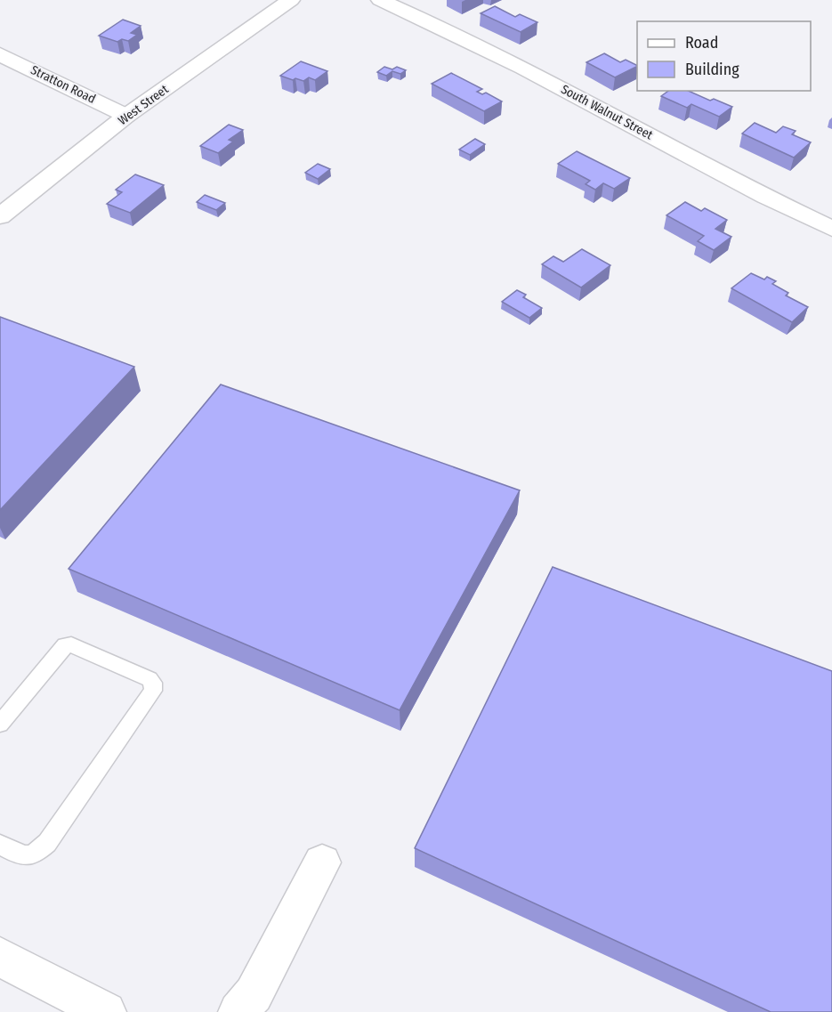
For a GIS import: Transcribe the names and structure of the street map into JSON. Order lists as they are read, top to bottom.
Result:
{
  "streets": {
    "street": ["Stratton Road", "West Street", "South Walnut Street"]
  },
  "crossings": [
    ["Stratton Road", "West Street"]
  ],
  "legend": ["Road", "Building"]
}
